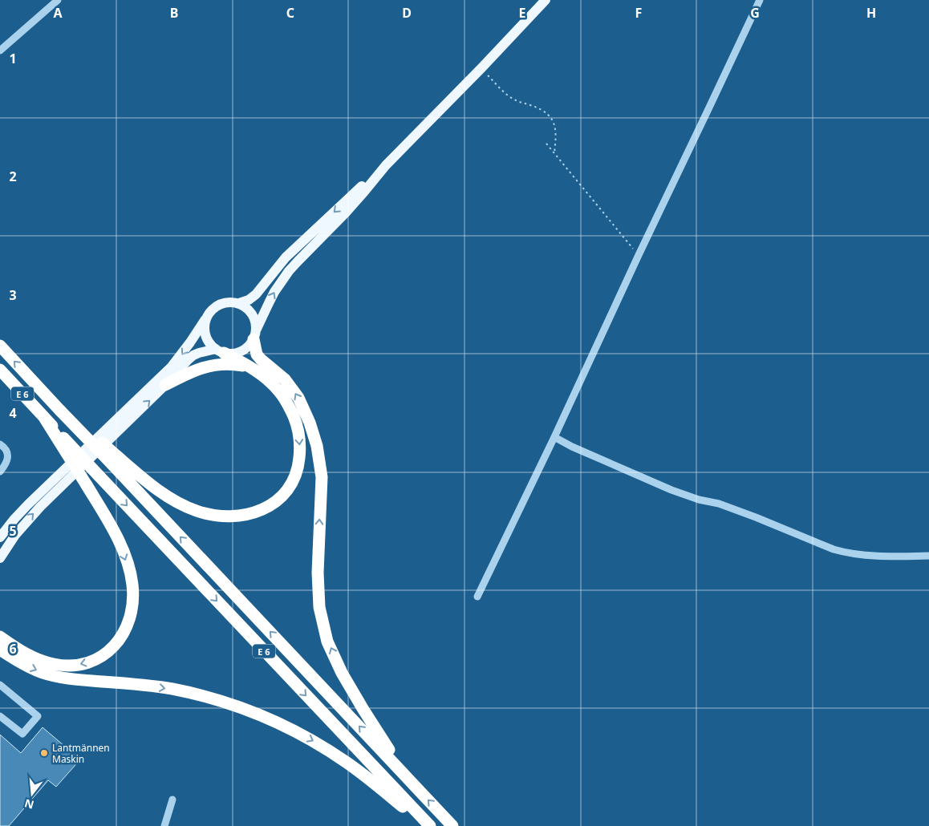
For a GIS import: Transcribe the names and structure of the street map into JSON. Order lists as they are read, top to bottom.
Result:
{
  "streets": {
    "highway": ["E 6"]
  },
  "places": ["Lantmännen Maskin"],
  "north": "bottom",
  "grid": {
    "columns": [
      "A",
      "B",
      "C",
      "D",
      "E",
      "F",
      "G",
      "H"
    ],
    "rows": [
      "1",
      "2",
      "3",
      "4",
      "5",
      "6"
    ]
  }
}
